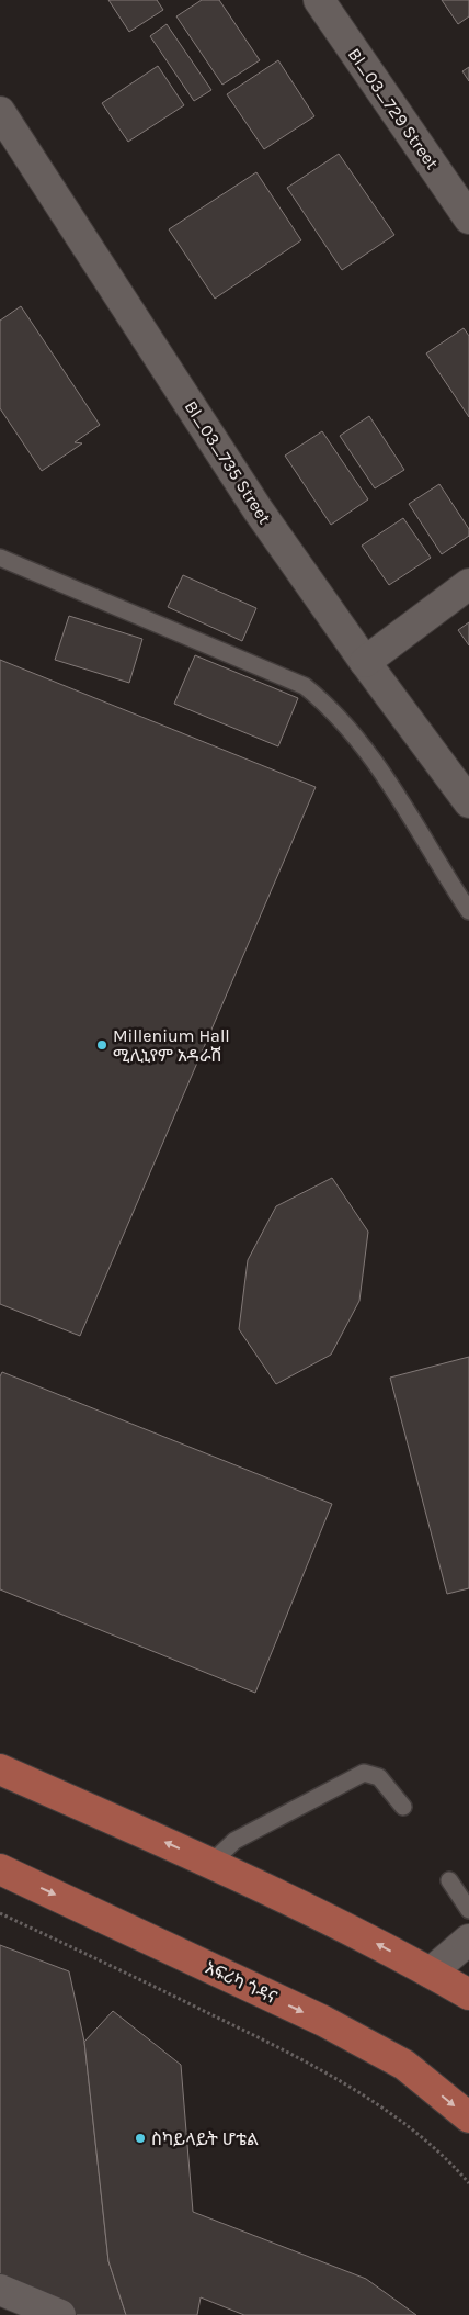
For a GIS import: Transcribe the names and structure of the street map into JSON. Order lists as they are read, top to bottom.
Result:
{
  "streets": {
    "main road": ["አፍሪካ ጎዳና"],
    "street": ["Bl_03_729 Street", "Bl_03_735 Street"]
  },
  "places": ["Millenium Hall ሚሊኒየም አዳራሽ", "ስካይላይት ሆቴል"]
}
